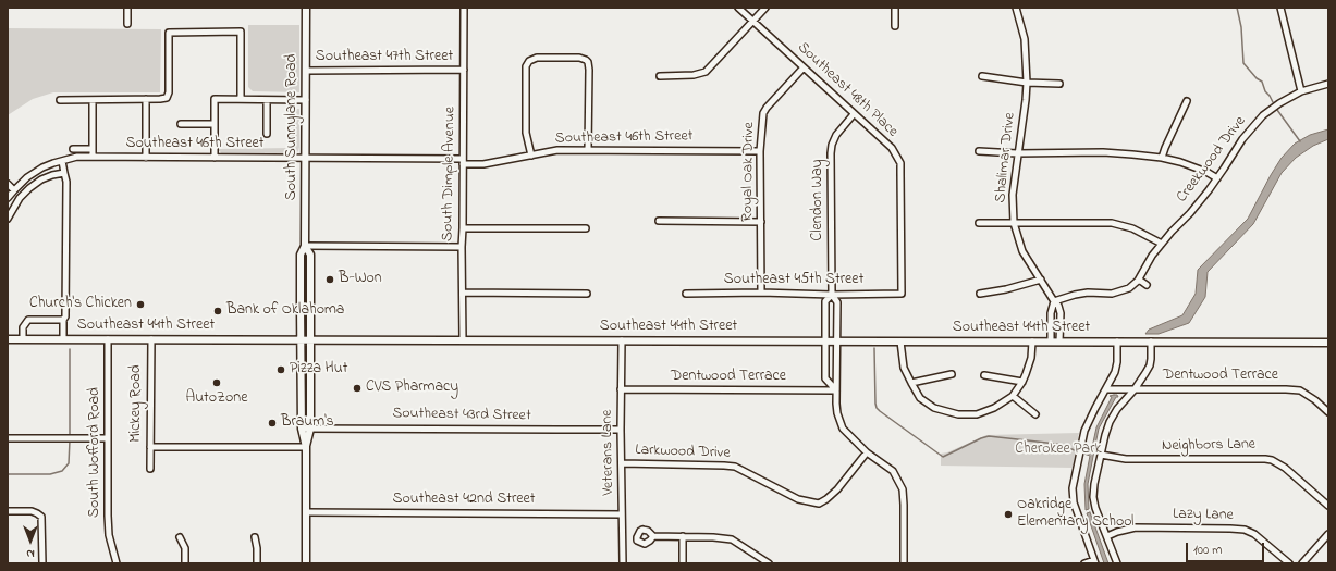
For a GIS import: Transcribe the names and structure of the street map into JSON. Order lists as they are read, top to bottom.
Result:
{
  "streets": {
    "main road": ["South Sunnylane Road", "Southeast 44th Street"],
    "street": [
      "Southeast 47th Street",
      "Southeast 48th Place",
      "Southeast 46th Street",
      "Shalimar Drive",
      "Creekwood Drive",
      "Royal Oak Drive",
      "South Dimple Avenue",
      "Clendon Way",
      "Southeast 45th Street",
      "Dentwood Terrace",
      "Mickey Road",
      "Southeast 43rd Street",
      "Neighbors Lane",
      "South Wofford Road",
      "Veterans Lane",
      "Larkwood Drive",
      "Southeast 42nd Street",
      "Lazy Lane"
    ]
  },
  "crossings": [
    ["Southeast 47th Street", "South Sunnylane Road"],
    ["Southeast 47th Street", "South Dimple Avenue"],
    ["Southeast 48th Place", "Royal Oak Drive"],
    ["Southeast 48th Place", "Clendon Way"],
    ["Southeast 48th Place", "Southeast 45th Street"],
    ["South Sunnylane Road", "Southeast 46th Street"],
    ["South Sunnylane Road", "Southeast 44th Street"],
    ["South Sunnylane Road", "Southeast 43rd Street"],
    ["South Sunnylane Road", "Southeast 42nd Street"],
    ["Southeast 46th Street", "Royal Oak Drive"],
    ["Southeast 46th Street", "South Dimple Avenue"],
    ["Shalimar Drive", "Creekwood Drive"],
    ["Shalimar Drive", "Southeast 44th Street"],
    ["Royal Oak Drive", "Southeast 45th Street"],
    ["South Dimple Avenue", "Southeast 44th Street"],
    ["Clendon Way", "Southeast 45th Street"],
    ["Clendon Way", "Southeast 44th Street"],
    ["Clendon Way", "Dentwood Terrace"],
    ["Clendon Way", "Larkwood Drive"],
    ["Southeast 44th Street", "Mickey Road"],
    ["Southeast 44th Street", "South Wofford Road"],
    ["Southeast 44th Street", "Veterans Lane"],
    ["Dentwood Terrace", "Veterans Lane"],
    ["Southeast 43rd Street", "Veterans Lane"],
    ["Veterans Lane", "Larkwood Drive"],
    ["Veterans Lane", "Southeast 42nd Street"]
  ],
  "parks": ["Cherokee Park"],
  "places": [
    "B-Won",
    "Church's Chicken",
    "Bank of Oklahoma",
    "Pizza Hut",
    "AutoZone",
    "CVS Pharmacy",
    "Braum's",
    "Oakridge Elementary School"
  ],
  "scale_bar": "100 m",
  "north": "bottom"
}
